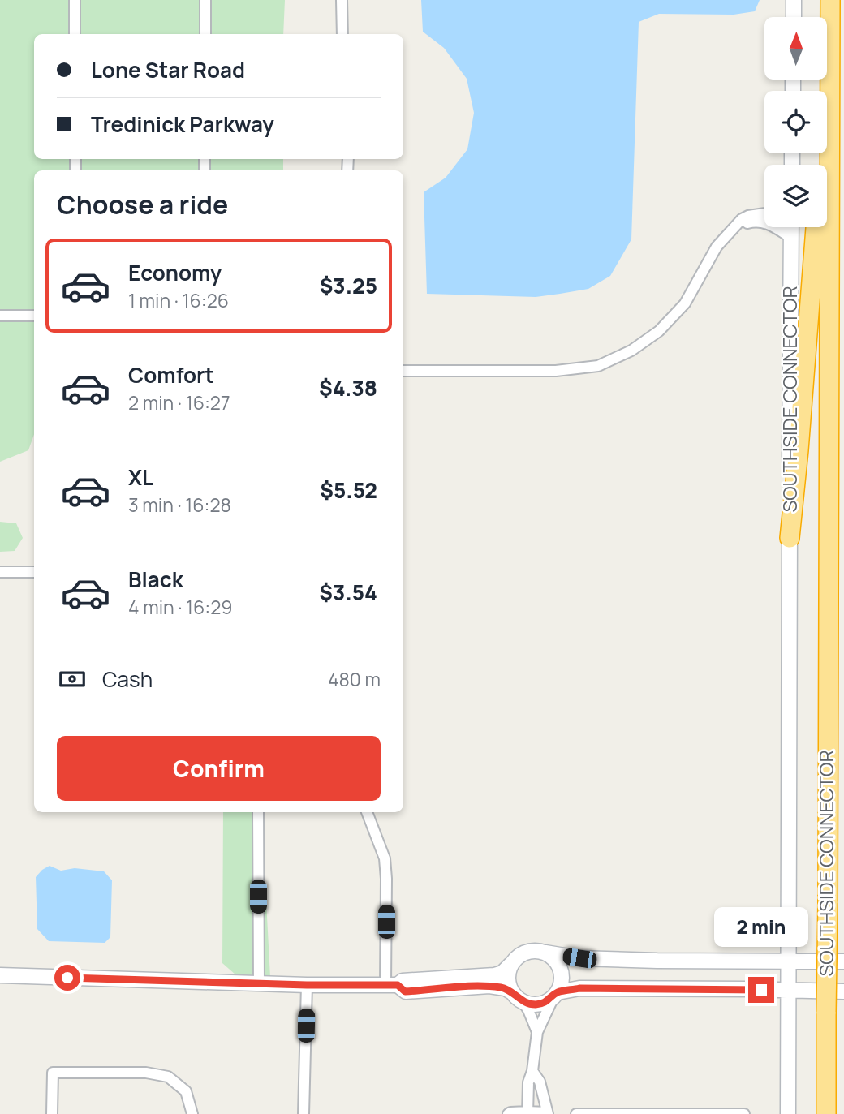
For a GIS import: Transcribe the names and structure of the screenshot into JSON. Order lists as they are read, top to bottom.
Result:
{
  "streets": {
    "highway": ["SOUTHSIDE CONNECTOR"]
  },
  "north": "top",
  "page": {
    "banner": ["Lone Star Road", "Tredinick Parkway"],
    "heading": "Choose a ride",
    "list": [
      {
        "name": "Economy",
        "note": "1 min · 16:26",
        "value": "$3.25"
      },
      {
        "name": "Comfort",
        "note": "2 min · 16:27",
        "value": "$4.38"
      },
      {
        "name": "XL",
        "note": "3 min · 16:28",
        "value": "$5.52"
      },
      {
        "name": "Black",
        "note": "4 min · 16:29",
        "value": "$3.54"
      }
    ],
    "pay": ["Cash", "480 m"],
    "buttons": "Confirm",
    "bubble": "2 min"
  }
}
